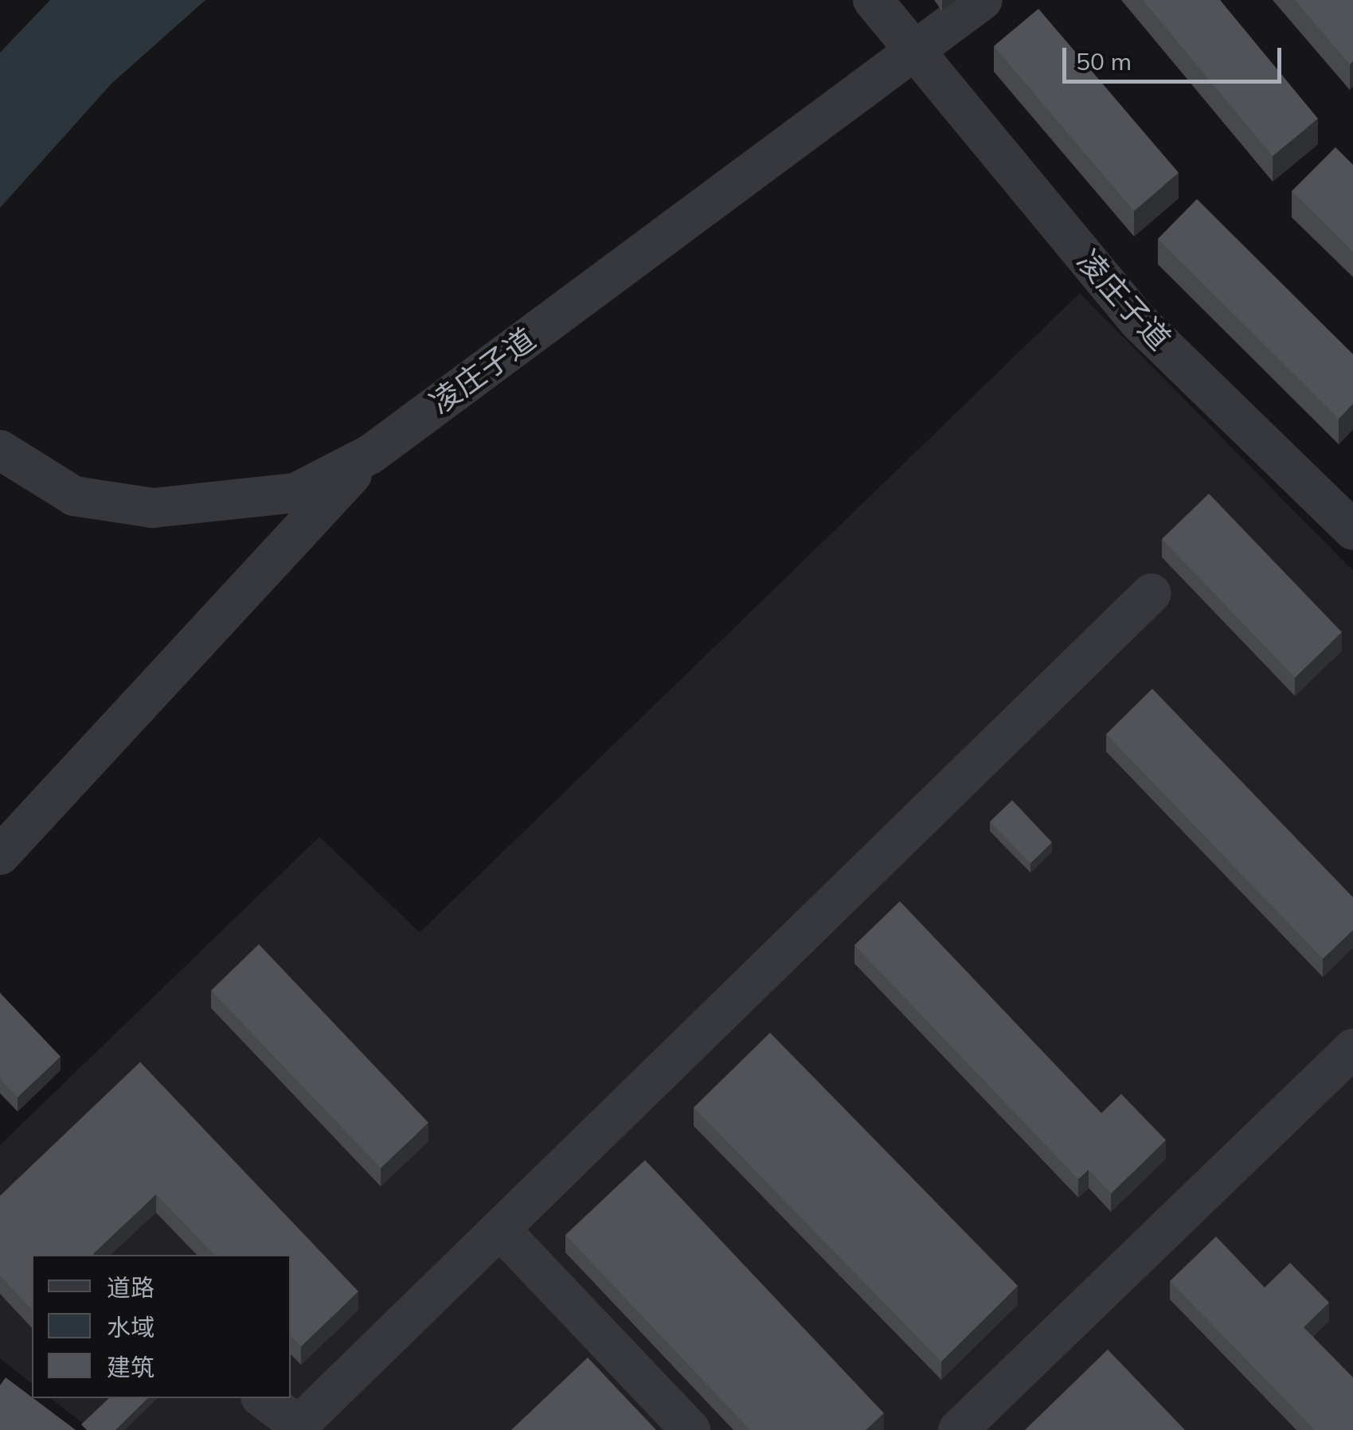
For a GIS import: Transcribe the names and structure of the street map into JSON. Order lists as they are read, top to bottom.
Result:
{
  "streets": {
    "street": ["凌庄子道"]
  },
  "legend": ["道路", "水域", "建筑"],
  "scale_bar": "50 m"
}
